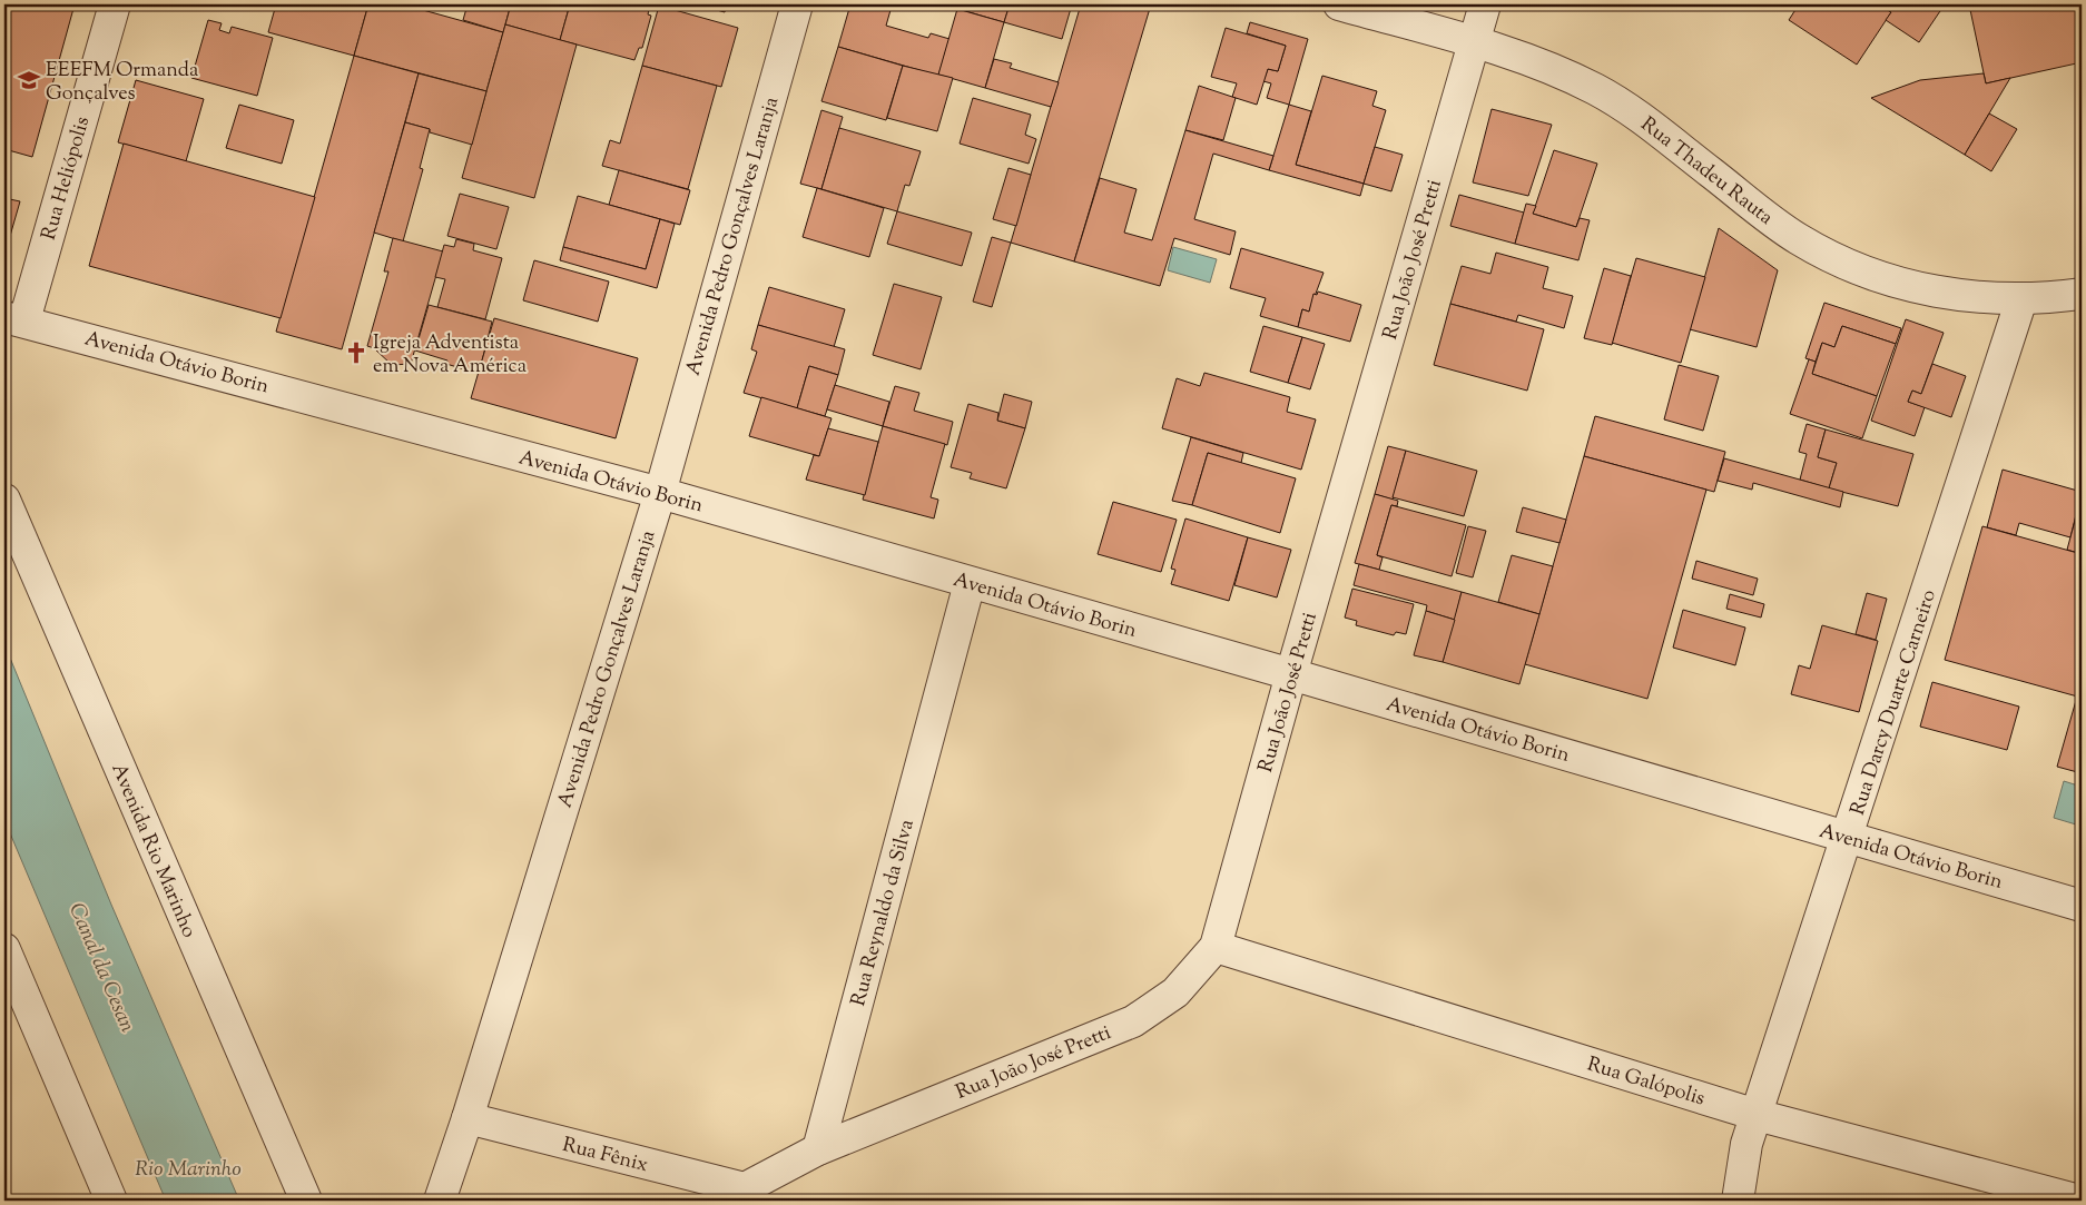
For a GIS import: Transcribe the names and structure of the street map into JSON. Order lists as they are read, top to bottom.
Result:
{
  "streets": {
    "street": [
      "Rua Thadeu Rauta",
      "Rua Heliópolis",
      "Avenida Pedro Gonçalves Laranja",
      "Rua João José Pretti",
      "Avenida Otávio Borin",
      "Rua Darcy Duarte Carneiro",
      "Avenida Rio Marinho",
      "Rua Reynaldo da Silva",
      "Rua Galópolis",
      "Rua Fênix"
    ]
  },
  "crossings": [
    ["Rua Thadeu Rauta", "Rua João José Pretti"],
    ["Rua Thadeu Rauta", "Rua Darcy Duarte Carneiro"],
    ["Rua Heliópolis", "Avenida Otávio Borin"],
    ["Avenida Pedro Gonçalves Laranja", "Avenida Otávio Borin"],
    ["Avenida Pedro Gonçalves Laranja", "Rua Fênix"],
    ["Rua João José Pretti", "Avenida Otávio Borin"],
    ["Rua João José Pretti", "Rua Reynaldo da Silva"],
    ["Rua João José Pretti", "Rua Galópolis"],
    ["Avenida Otávio Borin", "Rua Darcy Duarte Carneiro"],
    ["Avenida Otávio Borin", "Rua Reynaldo da Silva"],
    ["Rua Darcy Duarte Carneiro", "Rua Galópolis"]
  ],
  "water": ["Canal da Cesan", "Rio Marinho"],
  "places": {
    "school or university": ["EEEFM Ormanda Gonçalves"],
    "church": ["Igreja Adventista em Nova América"]
  }
}
